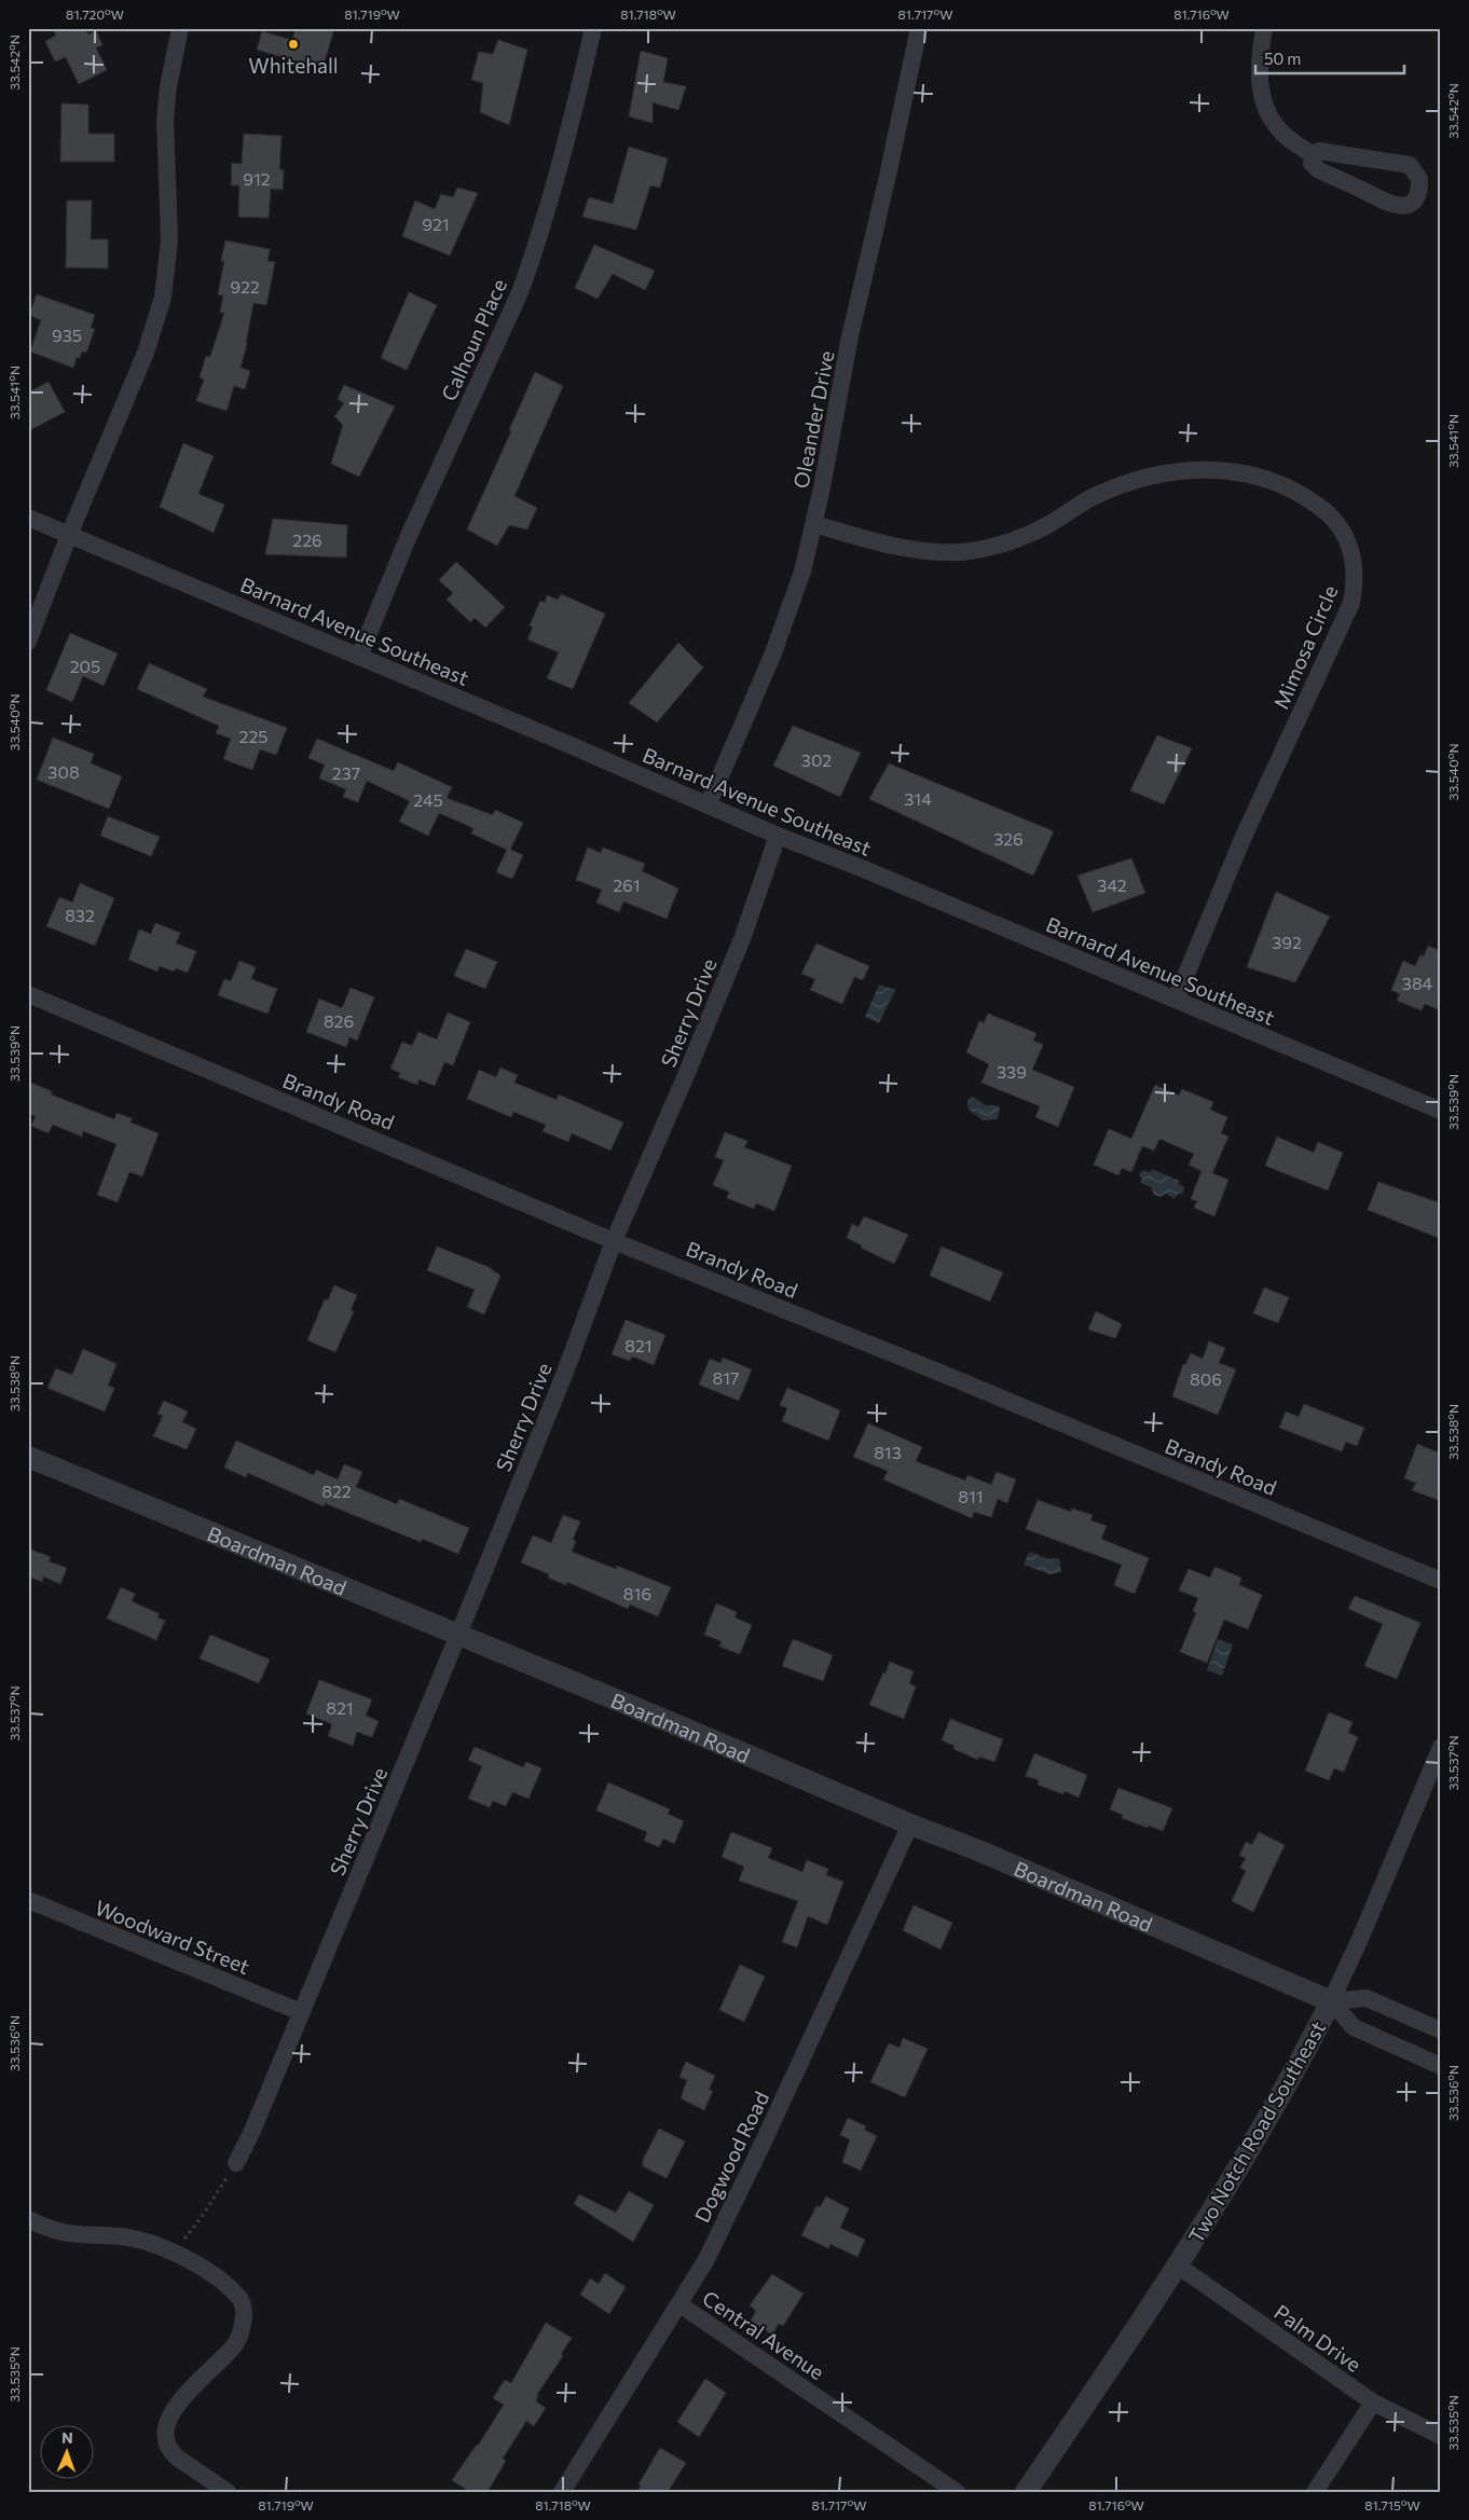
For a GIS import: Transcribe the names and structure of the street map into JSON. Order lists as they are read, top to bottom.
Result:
{
  "streets": {
    "street": [
      "Calhoun Place",
      "Oleander Drive",
      "Barnard Avenue Southeast",
      "Mimosa Circle",
      "Sherry Drive",
      "Brandy Road",
      "Boardman Road",
      "Woodward Street",
      "Two Notch Road Southeast",
      "Dogwood Road",
      "Central Avenue",
      "Palm Drive"
    ]
  },
  "crossings": [
    ["Calhoun Place", "Barnard Avenue Southeast"],
    ["Oleander Drive", "Barnard Avenue Southeast"],
    ["Oleander Drive", "Mimosa Circle"],
    ["Barnard Avenue Southeast", "Mimosa Circle"],
    ["Barnard Avenue Southeast", "Sherry Drive"],
    ["Sherry Drive", "Brandy Road"],
    ["Sherry Drive", "Boardman Road"],
    ["Sherry Drive", "Woodward Street"],
    ["Boardman Road", "Two Notch Road Southeast"],
    ["Boardman Road", "Dogwood Road"],
    ["Two Notch Road Southeast", "Palm Drive"],
    ["Dogwood Road", "Central Avenue"]
  ],
  "places": ["Whitehall"],
  "house_numbers": [
    "912",
    "921",
    "922",
    "935",
    "226",
    "205",
    "225",
    "302",
    "308",
    "237",
    "314",
    "245",
    "326",
    "261",
    "342",
    "832",
    "392",
    "384",
    "826",
    "339",
    "821",
    "817",
    "806",
    "813",
    "822",
    "811",
    "816",
    "821"
  ],
  "scale_bar": "50 m",
  "north": "top",
  "coordinates": [
    "81.720°W",
    "81.719°W",
    "81.718°W",
    "81.717°W",
    "81.716°W",
    "33.542°N",
    "33.541°N",
    "33.540°N",
    "33.539°N",
    "33.538°N",
    "33.537°N",
    "33.536°N",
    "33.535°N",
    "81.715°W"
  ]
}
